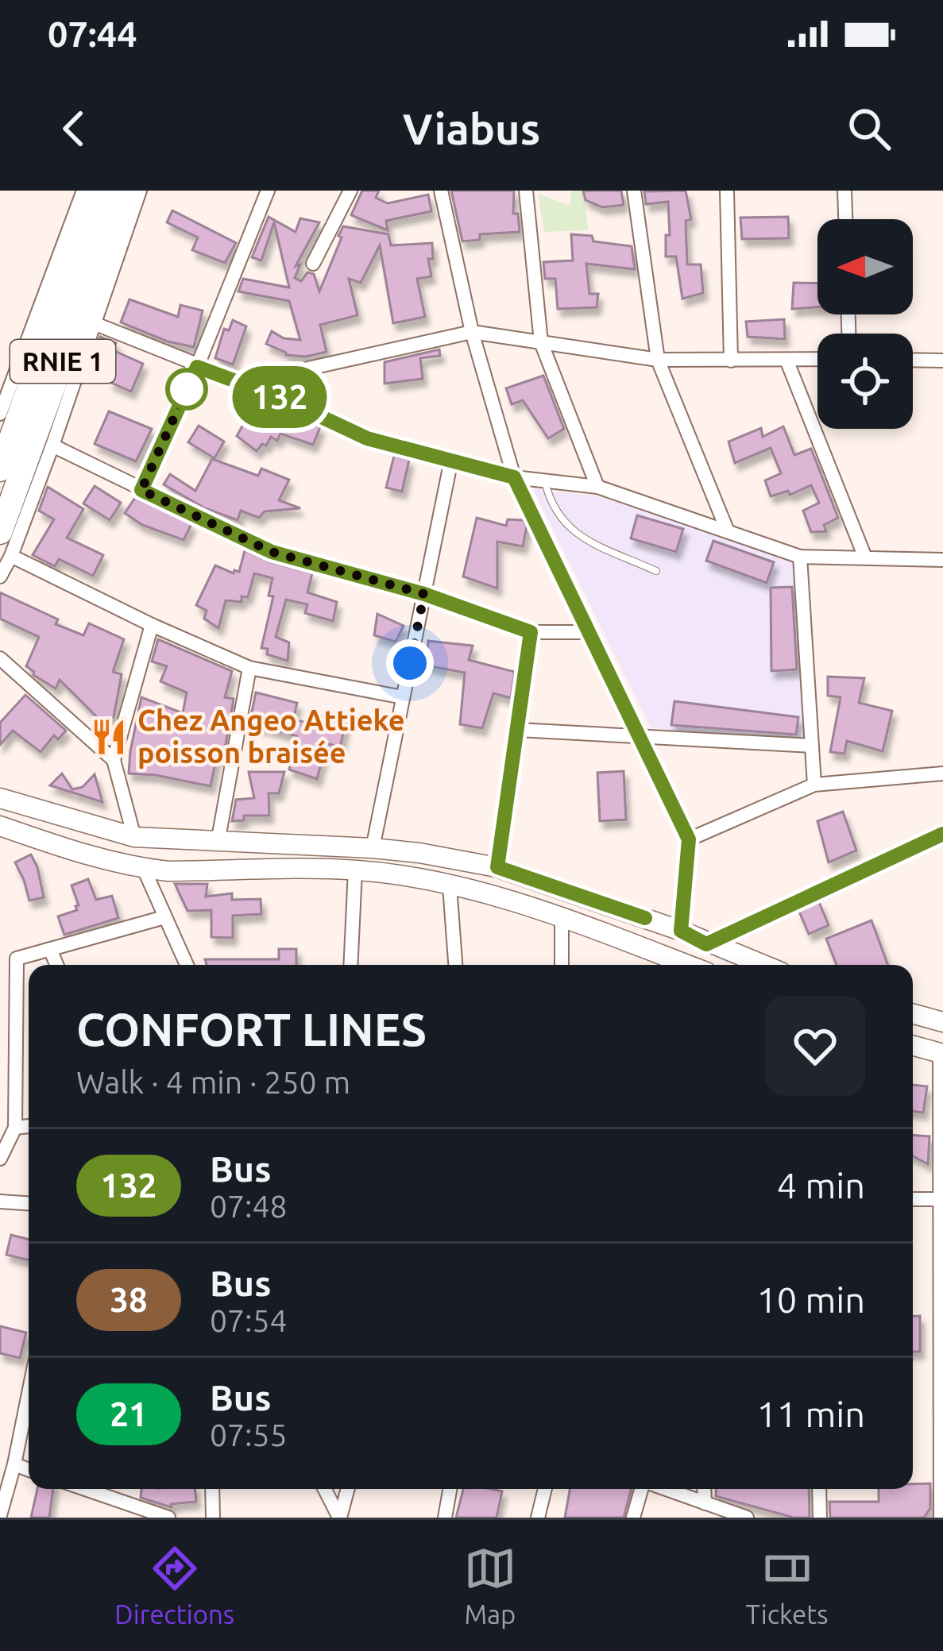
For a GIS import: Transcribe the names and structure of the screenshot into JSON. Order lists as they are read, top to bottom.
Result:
{
  "streets": {
    "highway": ["RNIE 1"]
  },
  "places": {
    "restaurant": ["Chez Angeo Attieke poisson braisée"]
  },
  "lines": ["bus line 132"],
  "north": "left",
  "page": {
    "status": "07:44",
    "header": "Viabus",
    "on_map": "132",
    "heading": ["CONFORT LINES", "Walk · 4 min · 250 m"],
    "list": [
      {
        "mark": "132",
        "name": "Bus",
        "note": "07:48",
        "value": "4 min"
      },
      {
        "mark": "38",
        "name": "Bus",
        "note": "07:54",
        "value": "10 min"
      },
      {
        "mark": "21",
        "name": "Bus",
        "note": "07:55",
        "value": "11 min"
      }
    ],
    "tabs": ["Directions", "Map", "Tickets"]
  }
}
